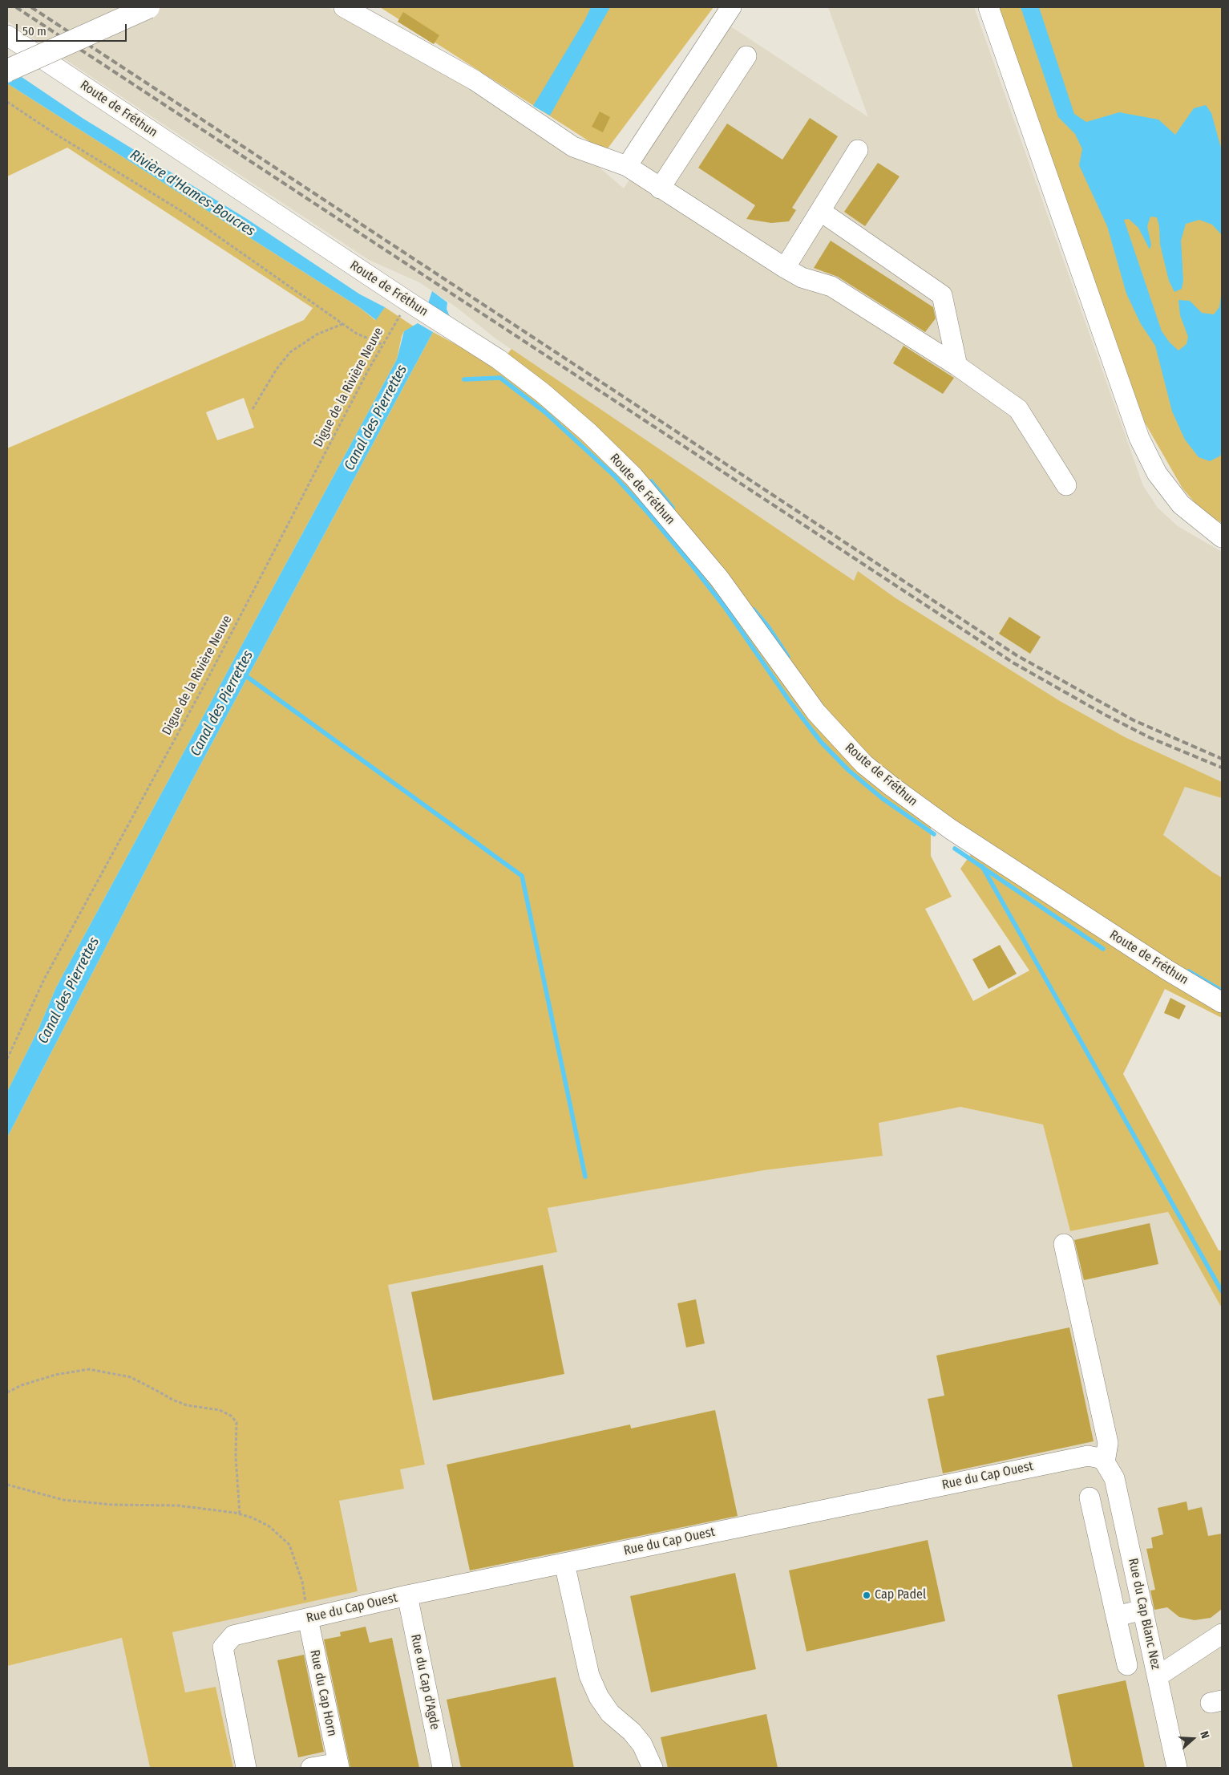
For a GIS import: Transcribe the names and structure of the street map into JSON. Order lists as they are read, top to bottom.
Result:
{
  "streets": {
    "street": [
      "Route de Fréthun",
      "Rue du Cap Ouest",
      "Rue du Cap Blanc Nez",
      "Rue du Cap d'Agde",
      "Rue du Cap Horn"
    ],
    "path": ["Digue de la Rivière Neuve"]
  },
  "crossings": [
    ["Route de Fréthun", "Digue de la Rivière Neuve"],
    ["Rue du Cap Ouest", "Rue du Cap Blanc Nez"],
    ["Rue du Cap Ouest", "Rue du Cap d'Agde"],
    ["Rue du Cap Ouest", "Rue du Cap Horn"]
  ],
  "water": ["Rivière d'Hames-Boucres", "Canal des Pierrettes"],
  "places": ["Cap Padel"],
  "scale_bar": "50 m",
  "north": "right"
}
